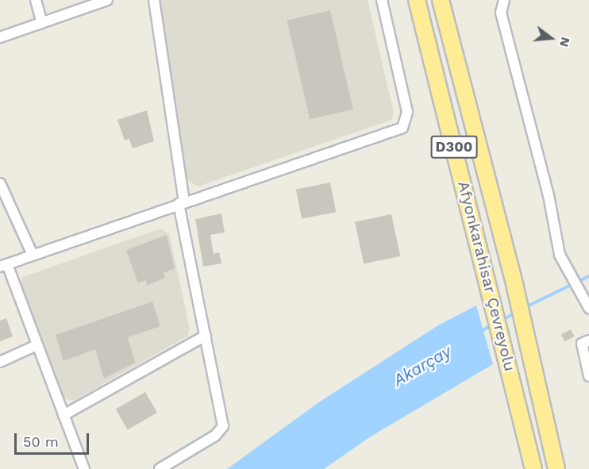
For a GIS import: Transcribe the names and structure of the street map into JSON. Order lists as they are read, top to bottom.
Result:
{
  "streets": {
    "highway": ["D300", "Afyonkarahisar Çevreyolu"]
  },
  "water": ["Akarçay"],
  "scale_bar": "50 m",
  "north": "right"
}
